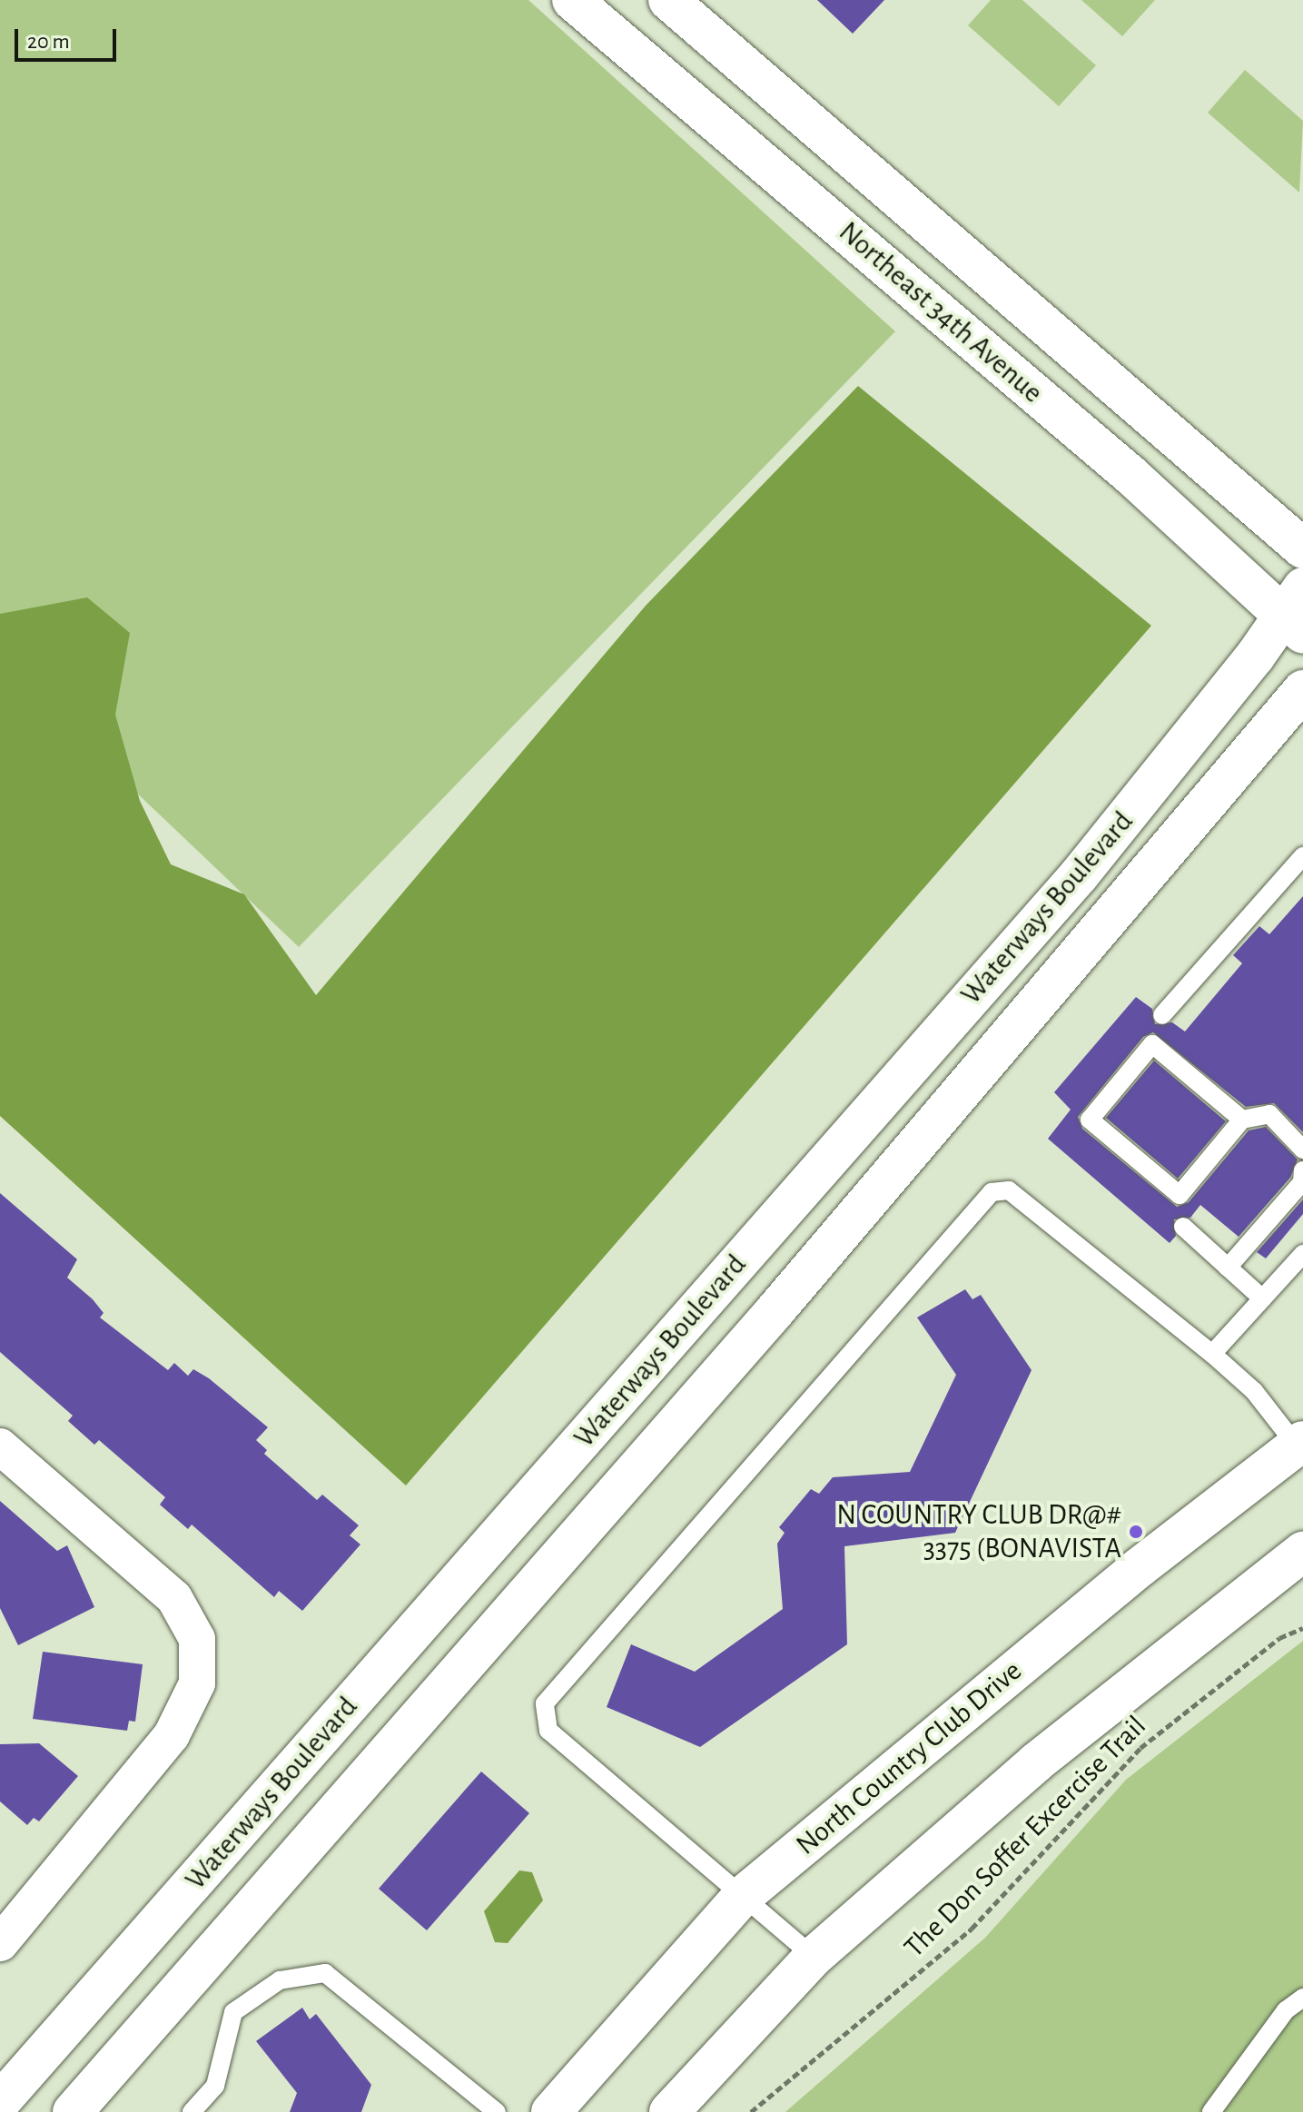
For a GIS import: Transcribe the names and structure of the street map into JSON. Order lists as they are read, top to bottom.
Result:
{
  "streets": {
    "street": ["Northeast 34th Avenue", "Waterways Boulevard", "North Country Club Drive"],
    "path": ["The Don Soffer Excercise Trail"]
  },
  "crossings": [
    ["Northeast 34th Avenue", "Waterways Boulevard"]
  ],
  "places": ["N COUNTRY CLUB DR@# 3375 (BONAVISTA"],
  "scale_bar": "20 m"
}
